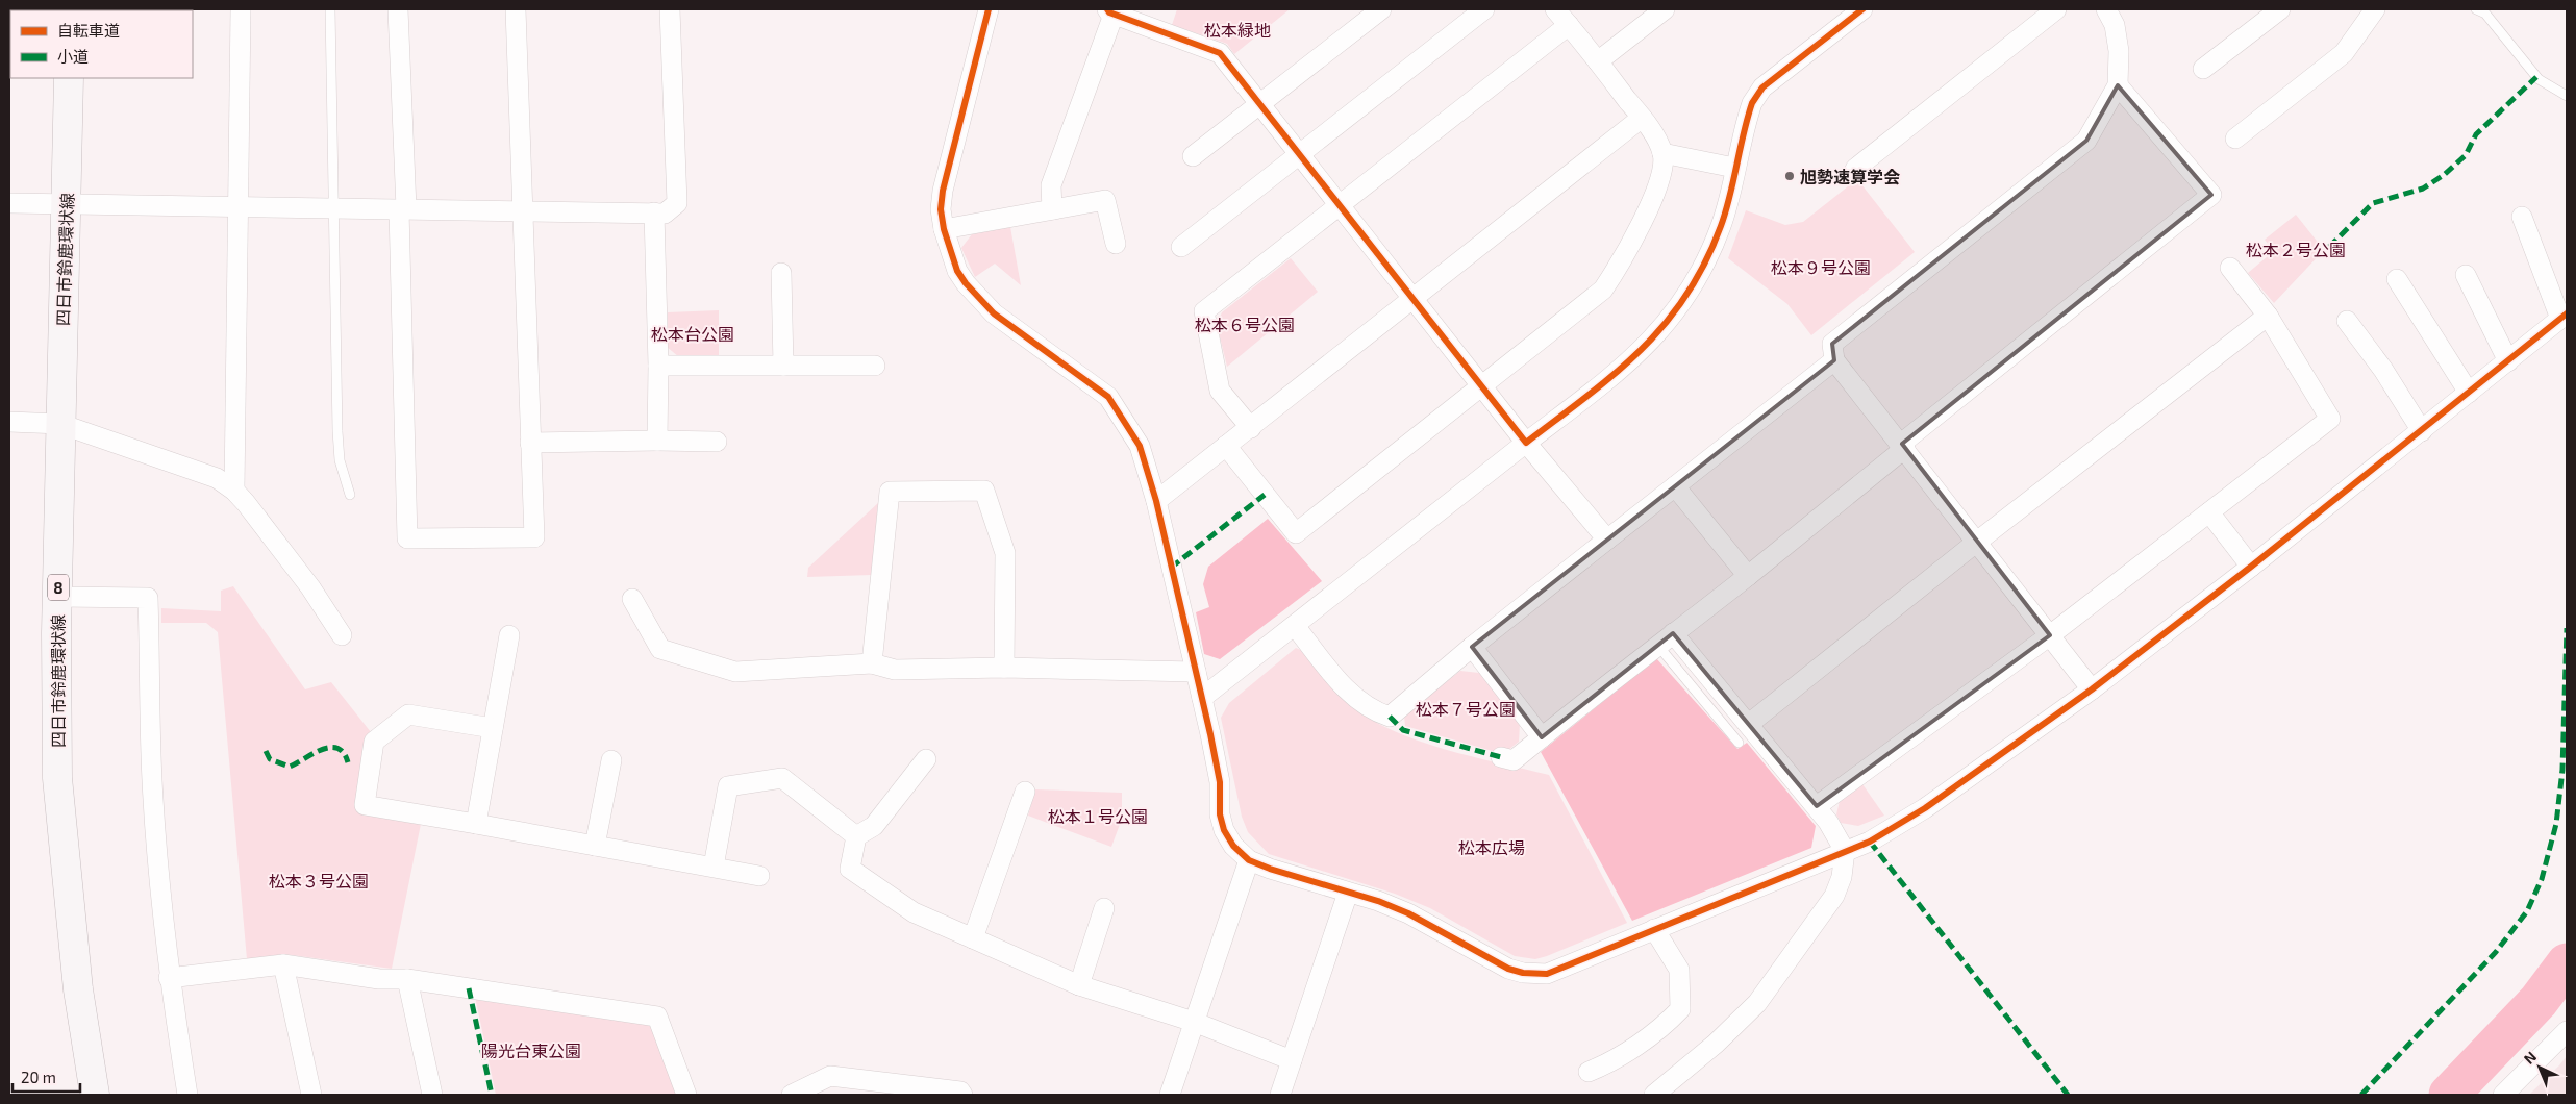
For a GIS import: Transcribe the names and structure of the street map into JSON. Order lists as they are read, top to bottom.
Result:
{
  "streets": {
    "main road": ["四日市鈴鹿環状線", "8"]
  },
  "parks": [
    "松本緑地",
    "松本２号公園",
    "松本９号公園",
    "松本６号公園",
    "松本台公園",
    "松本７号公園",
    "松本１号公園",
    "松本広場",
    "松本３号公園",
    "陽光台東公園"
  ],
  "places": ["旭勢速算学会"],
  "legend": ["自転車道", "小道"],
  "scale_bar": "20 m",
  "north": "top left"
}
